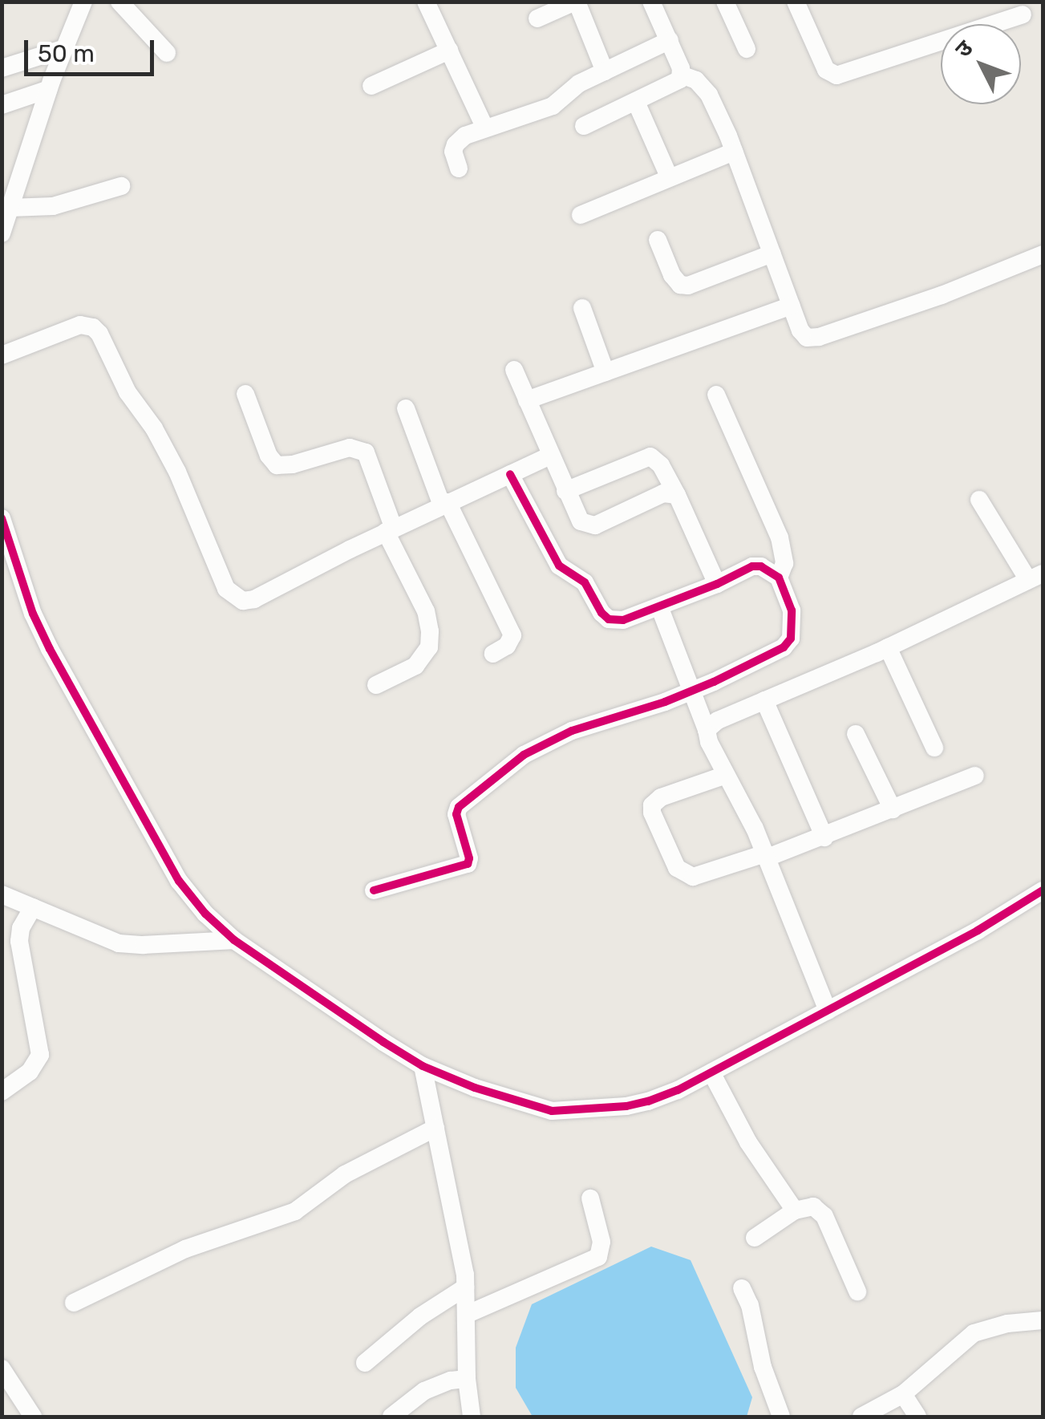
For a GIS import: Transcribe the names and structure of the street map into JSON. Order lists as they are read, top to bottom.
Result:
{
  "scale_bar": "50 m",
  "north": "top left"
}
